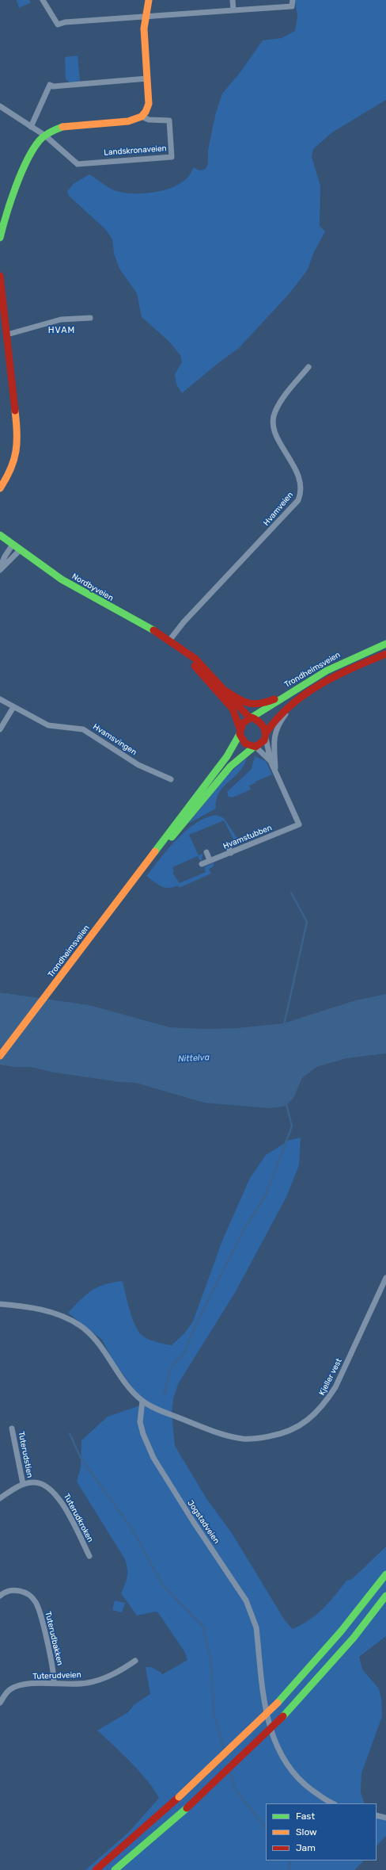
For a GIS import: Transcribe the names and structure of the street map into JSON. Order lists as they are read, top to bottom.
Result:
{
  "streets": {
    "main road": ["Landskronaveien", "Nordbyveien", "Trondheimsveien"],
    "street": [
      "Hvamveien",
      "Hvamsvingen",
      "Hvamstubben",
      "Kjeller vest",
      "Tuterudstien",
      "Tuterudkroken",
      "Jogstadveien",
      "Tuterudbakken",
      "Tuterudveien"
    ]
  },
  "crossings": [
    ["Hvamveien", "Nordbyveien"],
    ["Nordbyveien", "Trondheimsveien"],
    ["Kjeller vest", "Jogstadveien"],
    ["Tuterudstien", "Tuterudkroken"],
    ["Tuterudbakken", "Tuterudveien"]
  ],
  "districts": ["HVAM"],
  "water": ["Nittelva"],
  "legend": ["Fast", "Slow", "Jam"]
}
